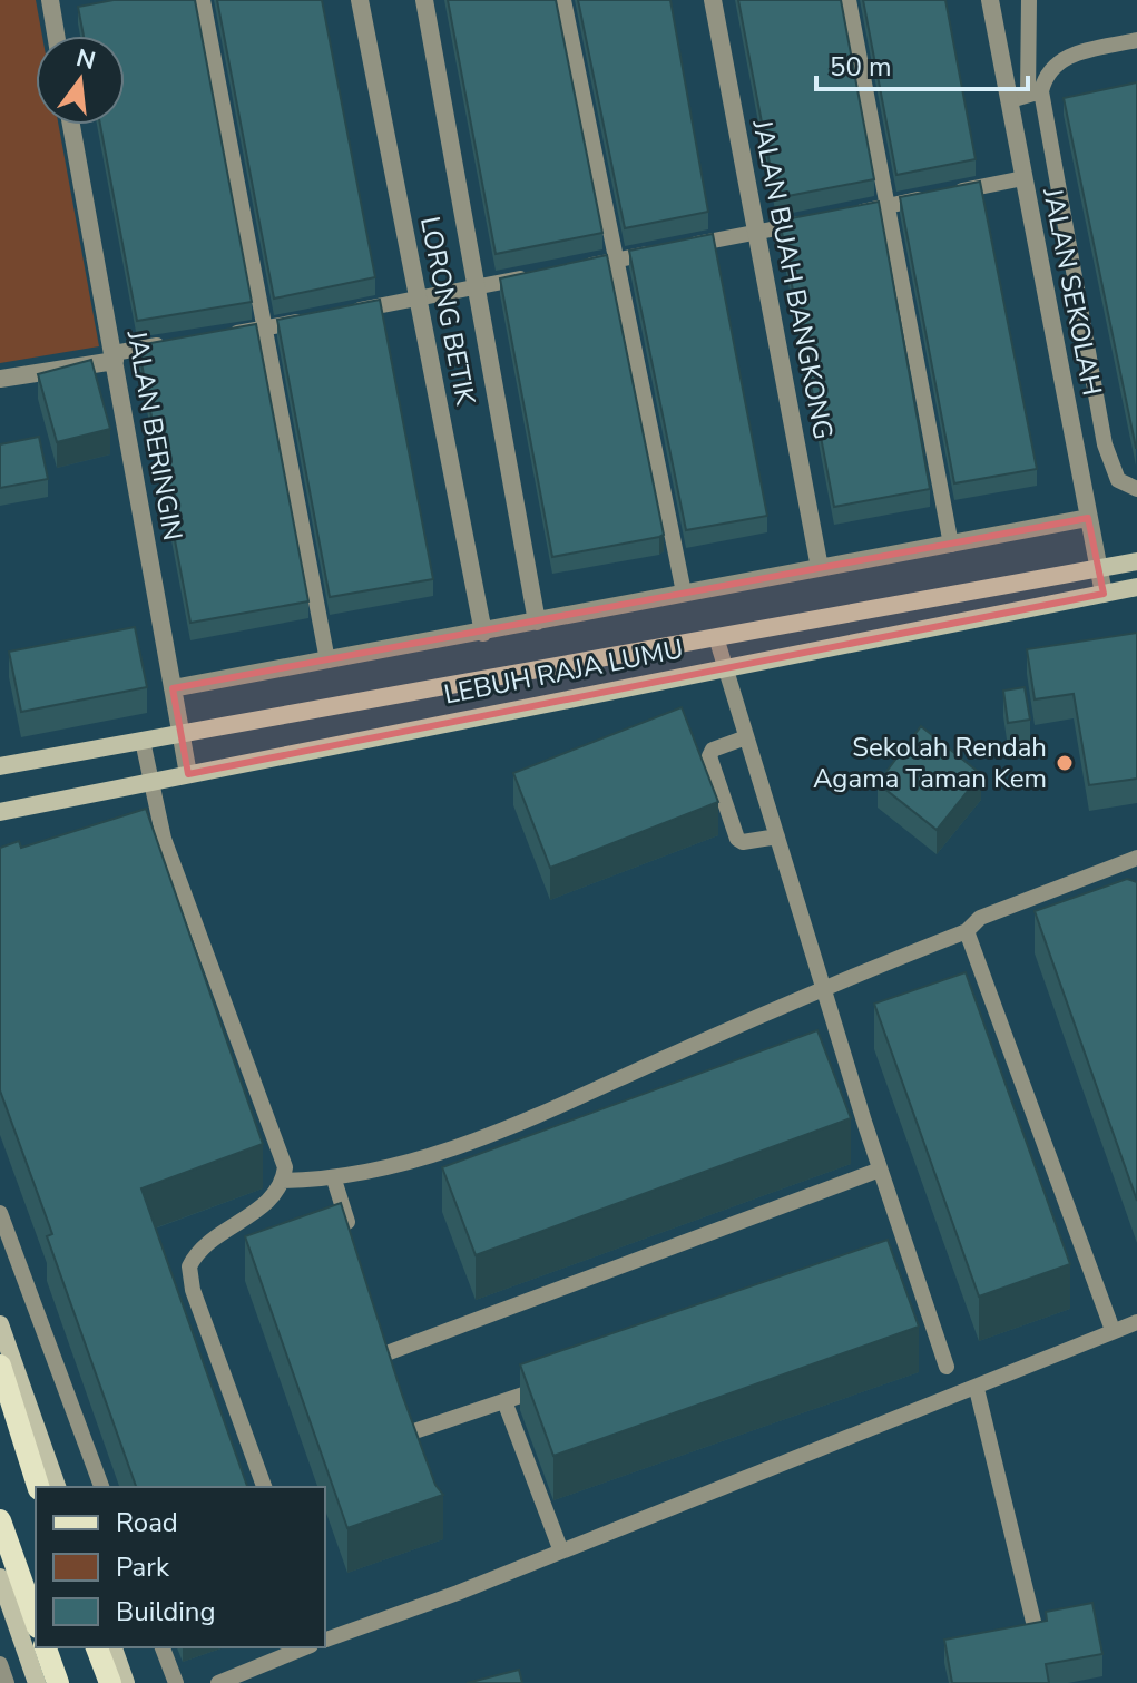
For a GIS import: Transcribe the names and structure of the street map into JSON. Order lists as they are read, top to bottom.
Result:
{
  "streets": {
    "street": [
      "JALAN BUAH BANGKONG",
      "JALAN SEKOLAH",
      "LORONG BETIK",
      "JALAN BERINGIN",
      "LEBUH RAJA LUMU"
    ]
  },
  "crossings": [
    ["JALAN SEKOLAH", "LEBUH RAJA LUMU"],
    ["JALAN BERINGIN", "LEBUH RAJA LUMU"]
  ],
  "places": ["Sekolah Rendah Agama Taman Kem"],
  "legend": ["Road", "Park", "Building"],
  "scale_bar": "50 m",
  "north": "top"
}
